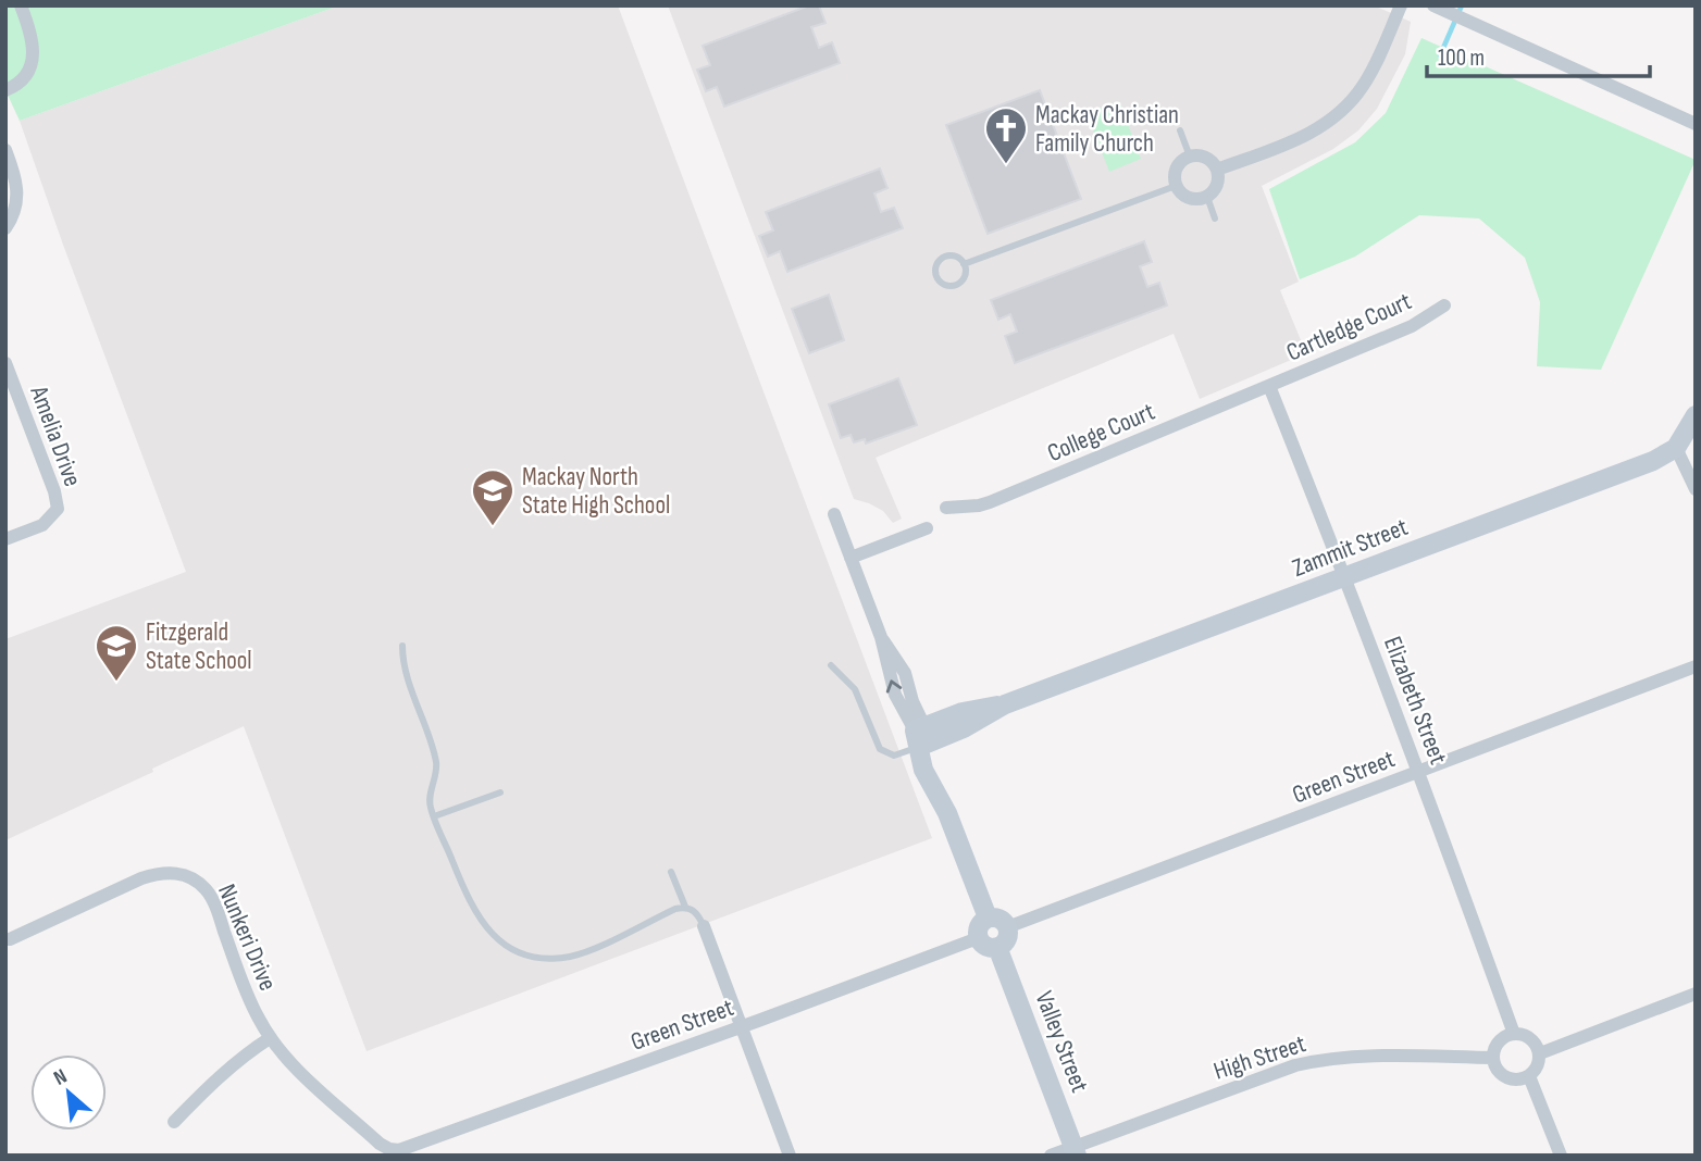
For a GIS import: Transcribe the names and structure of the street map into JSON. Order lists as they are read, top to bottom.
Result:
{
  "streets": {
    "street": [
      "Cartledge Court",
      "College Court",
      "Amelia Drive",
      "Zammit Street",
      "Elizabeth Street",
      "Green Street",
      "Nunkeri Drive",
      "Valley Street",
      "High Street"
    ]
  },
  "crossings": [
    ["Cartledge Court", "College Court"],
    ["Cartledge Court", "Elizabeth Street"],
    ["College Court", "Elizabeth Street"],
    ["Zammit Street", "Elizabeth Street"],
    ["Elizabeth Street", "Green Street"],
    ["Elizabeth Street", "High Street"],
    ["Green Street", "Nunkeri Drive"],
    ["Green Street", "Valley Street"],
    ["Valley Street", "High Street"]
  ],
  "places": {
    "church": ["Mackay Christian Family Church"],
    "school or university": ["Mackay North State High School", "Fitzgerald State School"]
  },
  "scale_bar": "100 m",
  "north": "top left"
}
